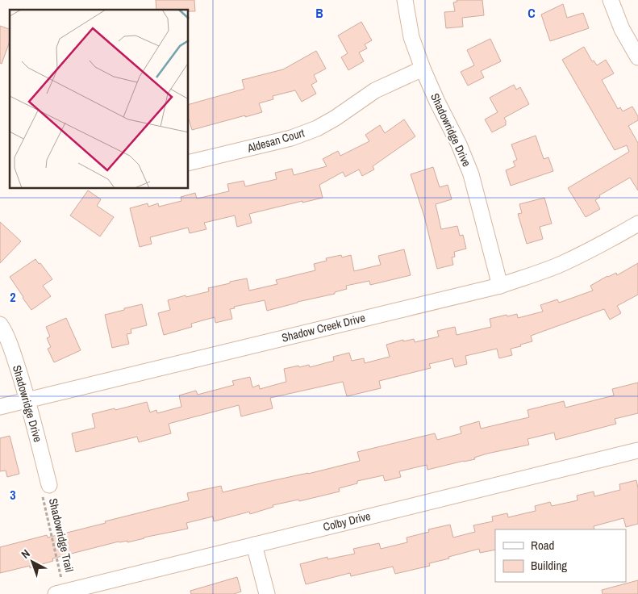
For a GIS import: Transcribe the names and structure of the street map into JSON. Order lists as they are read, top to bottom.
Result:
{
  "streets": {
    "street": [
      "Shadowridge Drive",
      "Aldesan Court",
      "Shadow Creek Drive",
      "Colby Drive"
    ],
    "path": ["Shadowridge Trail"]
  },
  "crossings": [
    ["Shadowridge Drive", "Aldesan Court"],
    ["Shadowridge Drive", "Shadow Creek Drive"],
    ["Shadowridge Drive", "Shadowridge Trail"],
    ["Colby Drive", "Shadowridge Trail"]
  ],
  "legend": ["Road", "Building"],
  "north": "top left",
  "grid": {
    "columns": ["B", "C"],
    "rows": ["2", "3"]
  }
}
